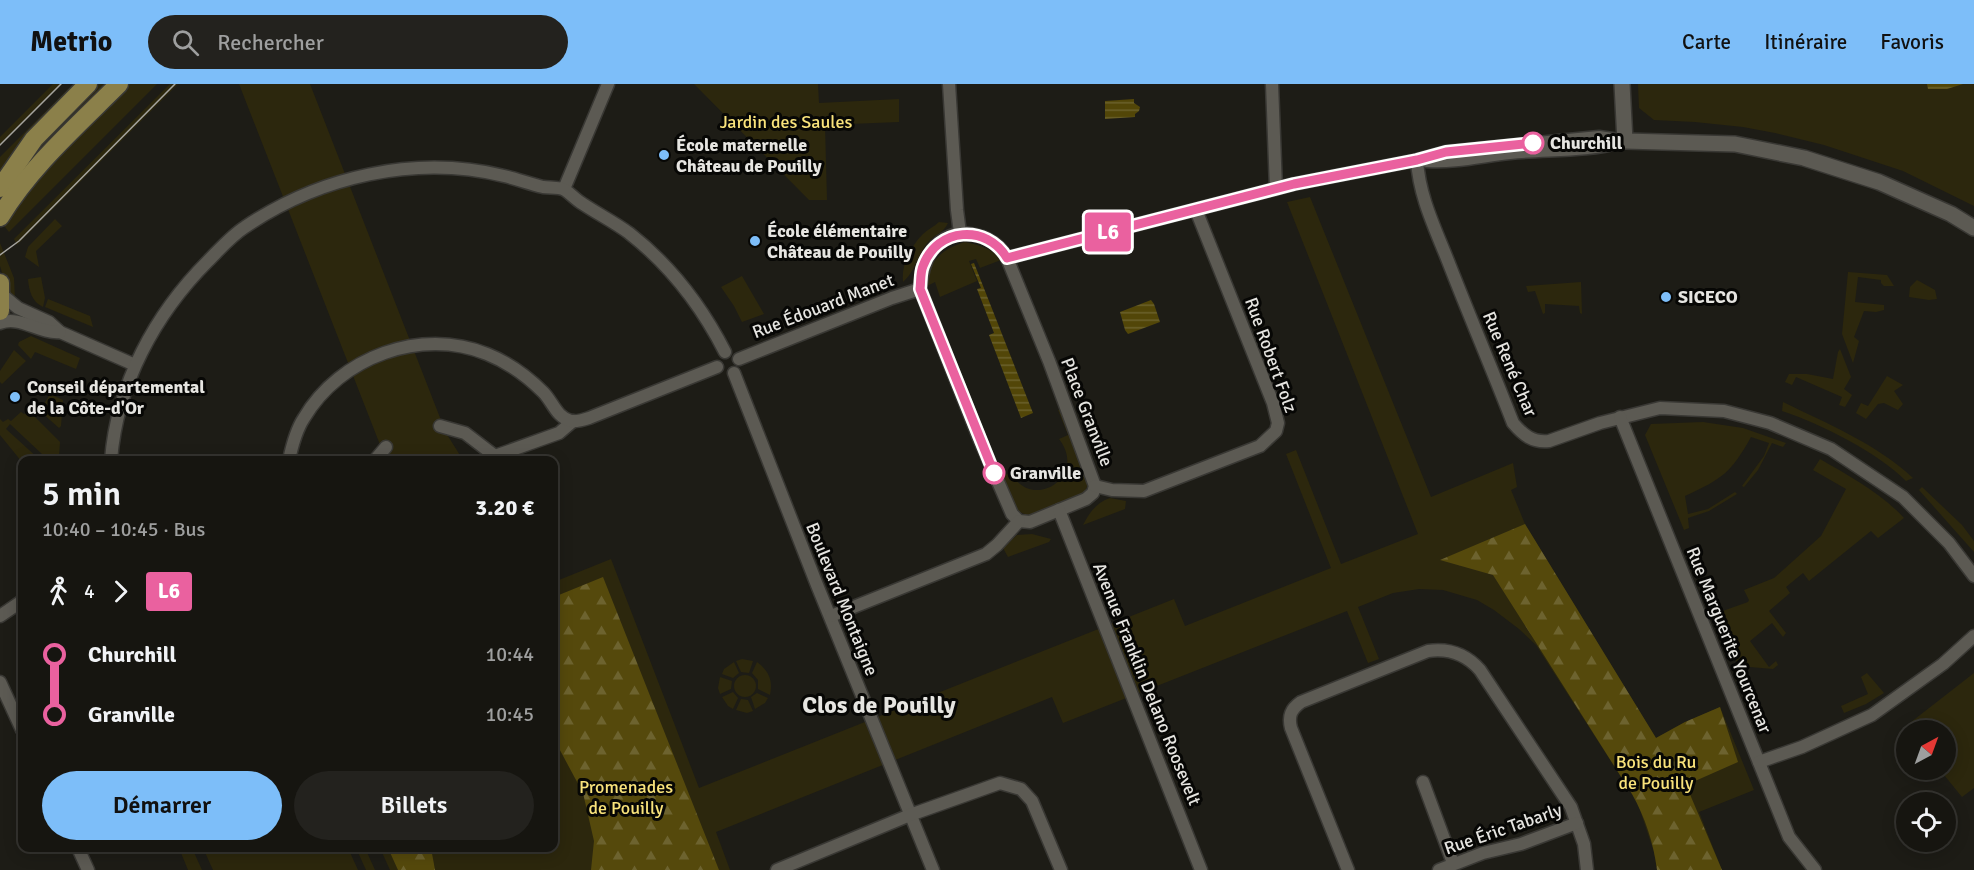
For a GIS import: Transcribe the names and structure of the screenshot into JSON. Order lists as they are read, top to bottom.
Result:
{
  "streets": {
    "street": [
      "Rue Édouard Manet",
      "Rue Robert Folz",
      "Rue René Char",
      "Place Granville",
      "Boulevard Montaigne",
      "Rue Marguerite Yourcenar",
      "Avenue Franklin Delano Roosevelt",
      "Rue Éric Tabarly"
    ]
  },
  "crossings": [
    ["Rue Édouard Manet", "Boulevard Montaigne"],
    ["Rue Robert Folz", "Place Granville"],
    ["Rue René Char", "Rue Marguerite Yourcenar"],
    ["Place Granville", "Avenue Franklin Delano Roosevelt"]
  ],
  "districts": ["Clos de Pouilly"],
  "parks": ["Jardin des Saules", "Bois du Ru de Pouilly", "Promenades de Pouilly"],
  "places": [
    "Churchill",
    "École maternelle Château de Pouilly",
    "École élémentaire Château de Pouilly",
    "SICECO",
    "Conseil départemental de la Côte-d'Or",
    "Granville"
  ],
  "lines": ["bus line L6"],
  "north": "top right",
  "page": {
    "header": "Metrio",
    "search": "Rechercher",
    "nav": ["Carte", "Itinéraire", "Favoris"],
    "on_map": "L6",
    "heading": ["5 min", "10:40 – 10:45 · Bus", "3.20 €"],
    "legs": ["4", "L6"],
    "list": [
      {
        "name": "Churchill",
        "value": "10:44"
      },
      {
        "name": "Granville",
        "value": "10:45"
      }
    ],
    "buttons": ["Démarrer", "Billets"]
  }
}
